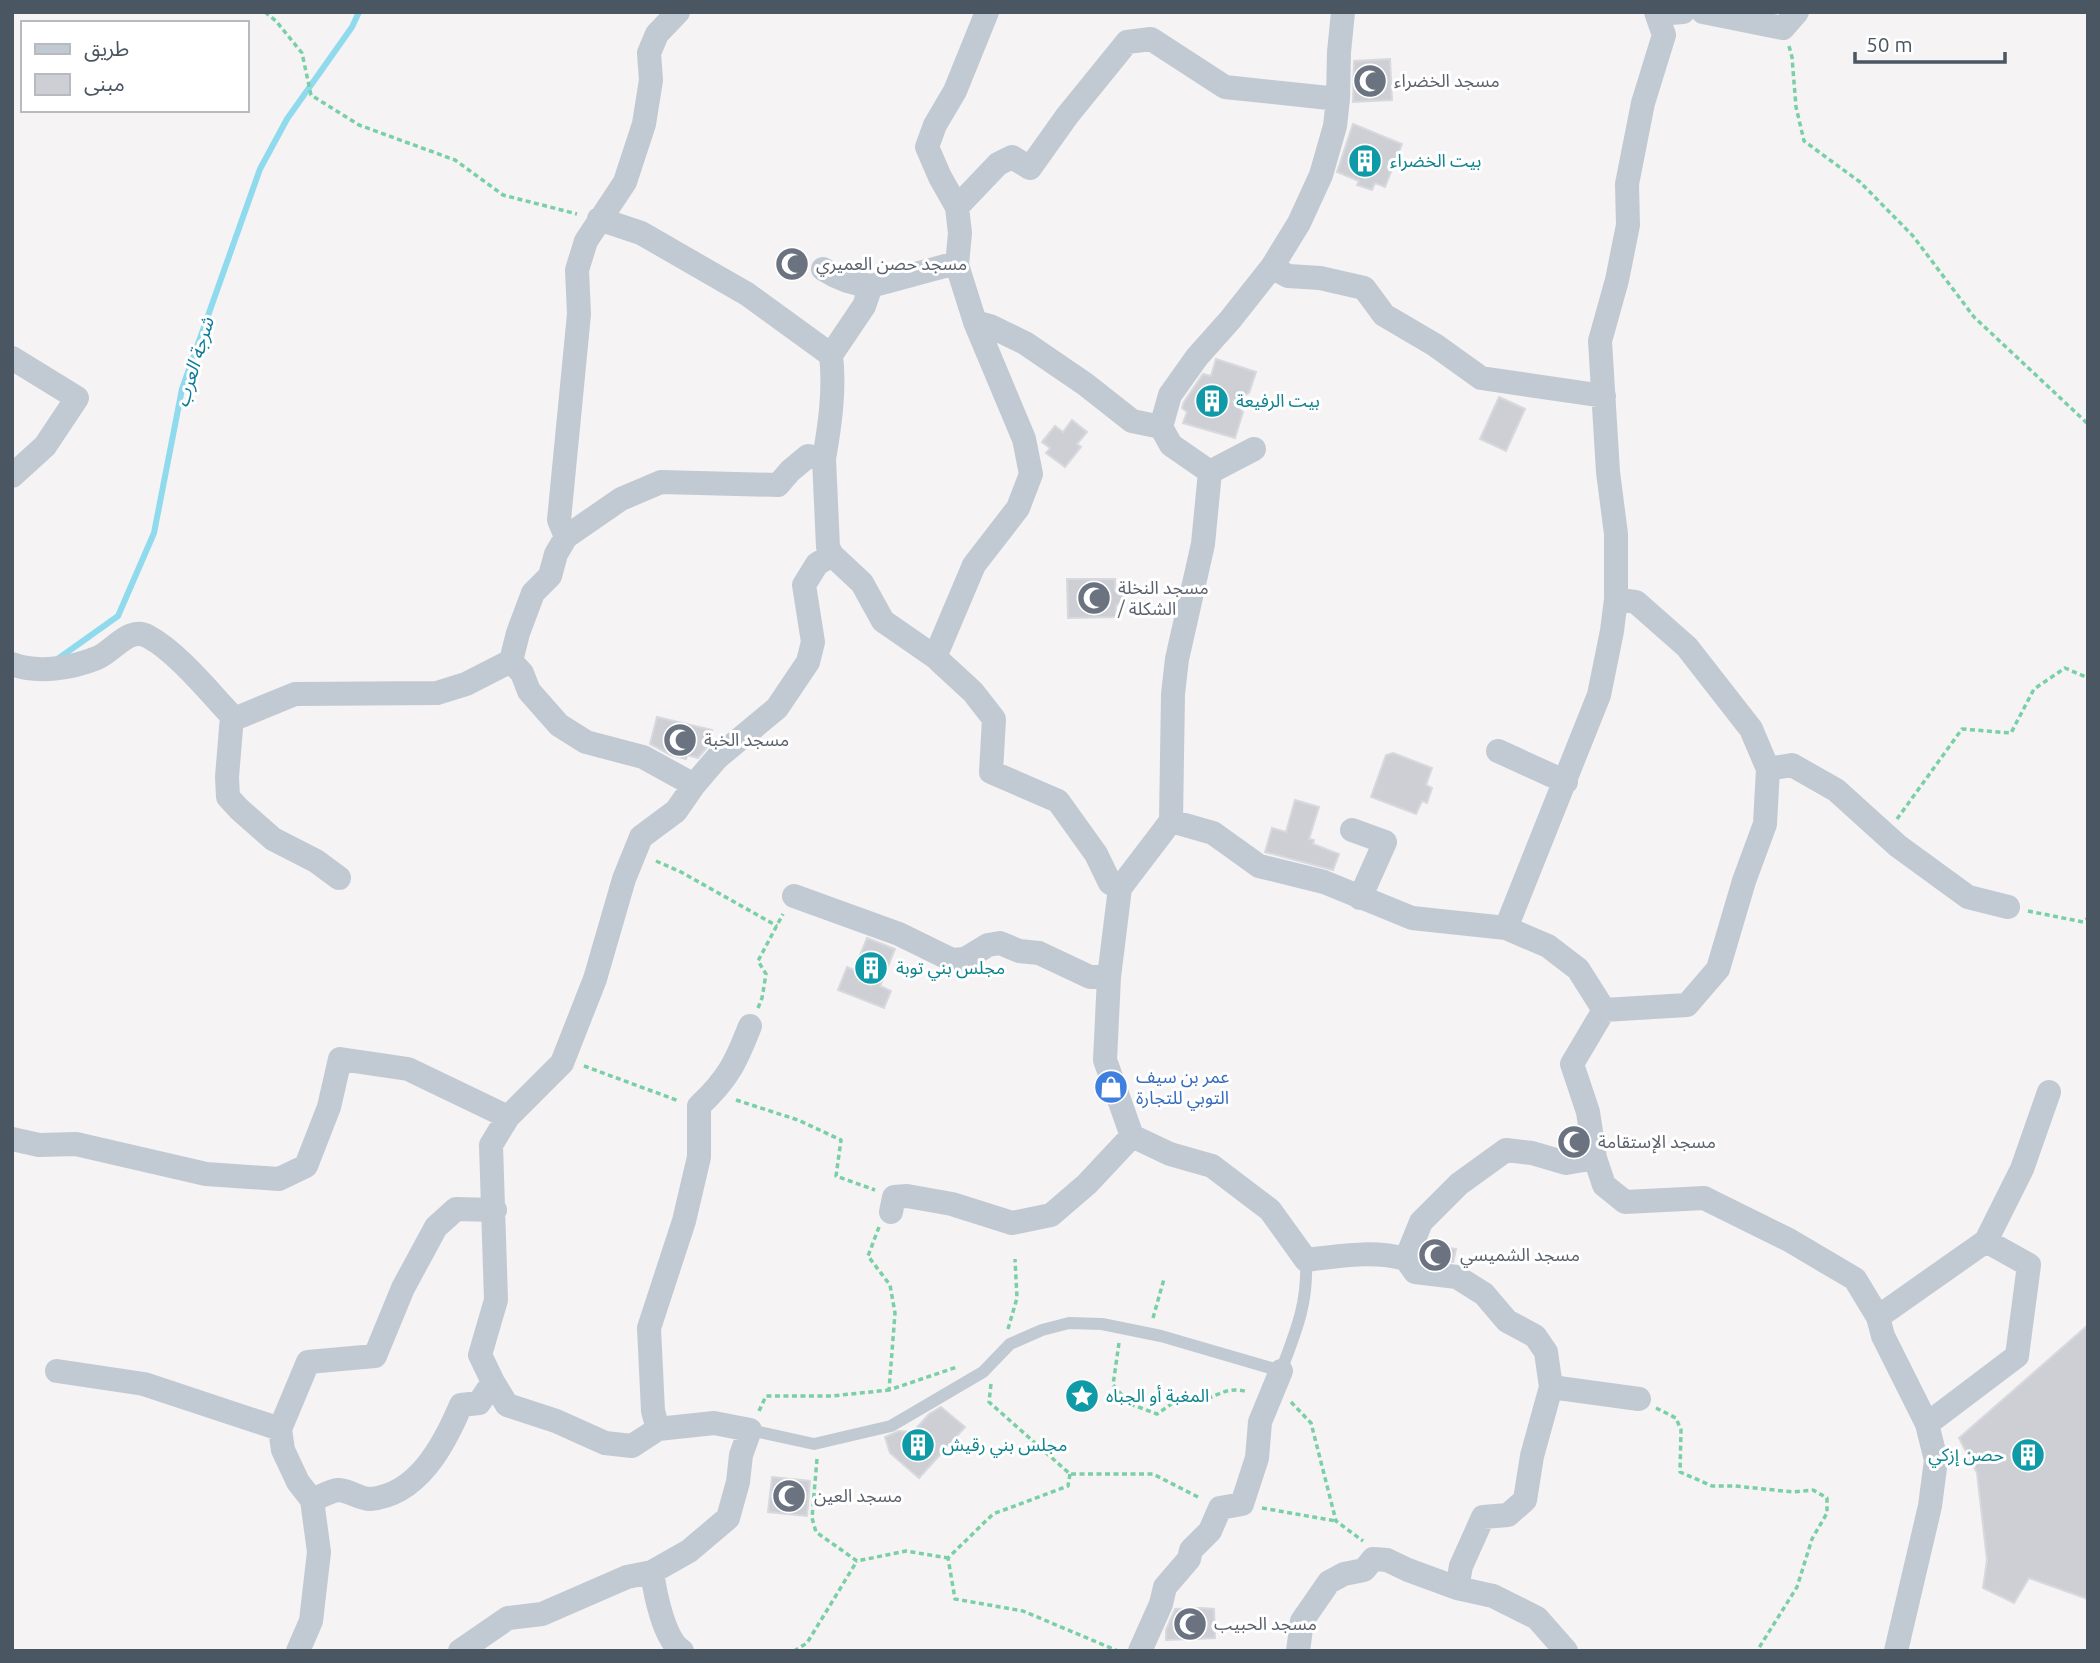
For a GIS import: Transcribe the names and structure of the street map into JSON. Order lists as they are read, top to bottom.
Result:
{
  "water": ["شرجة العرب"],
  "places": {
    "mosque": [
      "مسجد الخضراء",
      "مسجد حصن العميري",
      "مسجد النخلة / الشكلة",
      "مسجد الخبة",
      "مسجد الإستقامة",
      "مسجد الشميسي",
      "مسجد العين",
      "مسجد الحبيب"
    ],
    "building": [
      "بيت الخضراء",
      "بيت الرفيعة",
      "مجلس بني توبة",
      "مجلس بني رقيش",
      "حصن إزكي"
    ],
    "shop": ["عمر بن سيف التوبي للتجارة"],
    "place": ["المغبة أو الجباه"]
  },
  "legend": ["طريق", "مبنى"],
  "scale_bar": "50 m"
}
